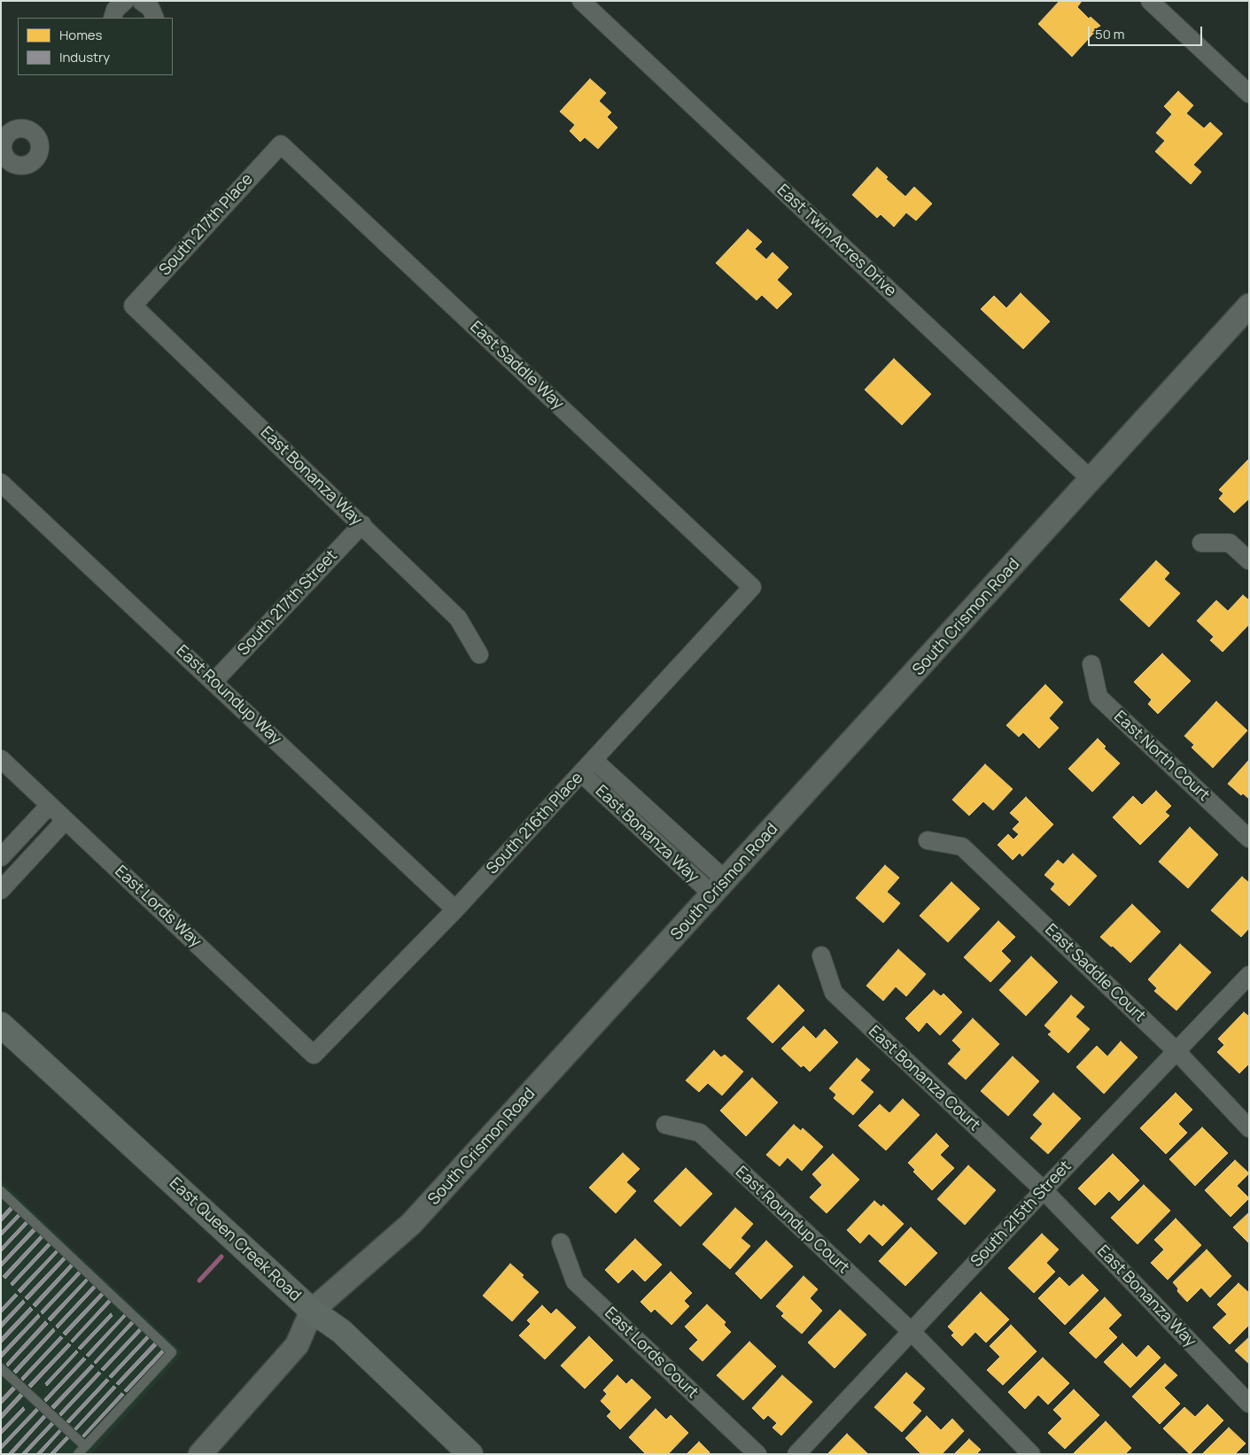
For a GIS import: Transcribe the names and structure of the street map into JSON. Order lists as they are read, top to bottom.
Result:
{
  "streets": {
    "main road": ["East Queen Creek Road"],
    "street": [
      "South 217th Place",
      "East Twin Acres Drive",
      "East Saddle Way",
      "East Bonanza Way",
      "South 217th Street",
      "South Crismon Road",
      "East Roundup Way",
      "East North Court",
      "South 216th Place",
      "East Lords Way",
      "East Saddle Court",
      "East Bonanza Court",
      "South 215th Street",
      "East Roundup Court",
      "East Lords Court"
    ]
  },
  "crossings": [
    ["South 217th Place", "East Saddle Way"],
    ["South 217th Place", "East Bonanza Way"],
    ["East Twin Acres Drive", "South Crismon Road"],
    ["East Saddle Way", "South 216th Place"],
    ["East Bonanza Way", "South 217th Street"],
    ["East Bonanza Way", "South Crismon Road"],
    ["East Bonanza Way", "South 216th Place"],
    ["East Bonanza Way", "East Bonanza Court"],
    ["East Bonanza Way", "South 215th Street"],
    ["South 217th Street", "East Roundup Way"],
    ["South Crismon Road", "East Queen Creek Road"],
    ["East Roundup Way", "South 216th Place"],
    ["South 216th Place", "East Lords Way"],
    ["East Saddle Court", "South 215th Street"],
    ["East Bonanza Court", "South 215th Street"],
    ["South 215th Street", "East Roundup Court"]
  ],
  "legend": ["Homes", "Industry"],
  "scale_bar": "50 m"
}
